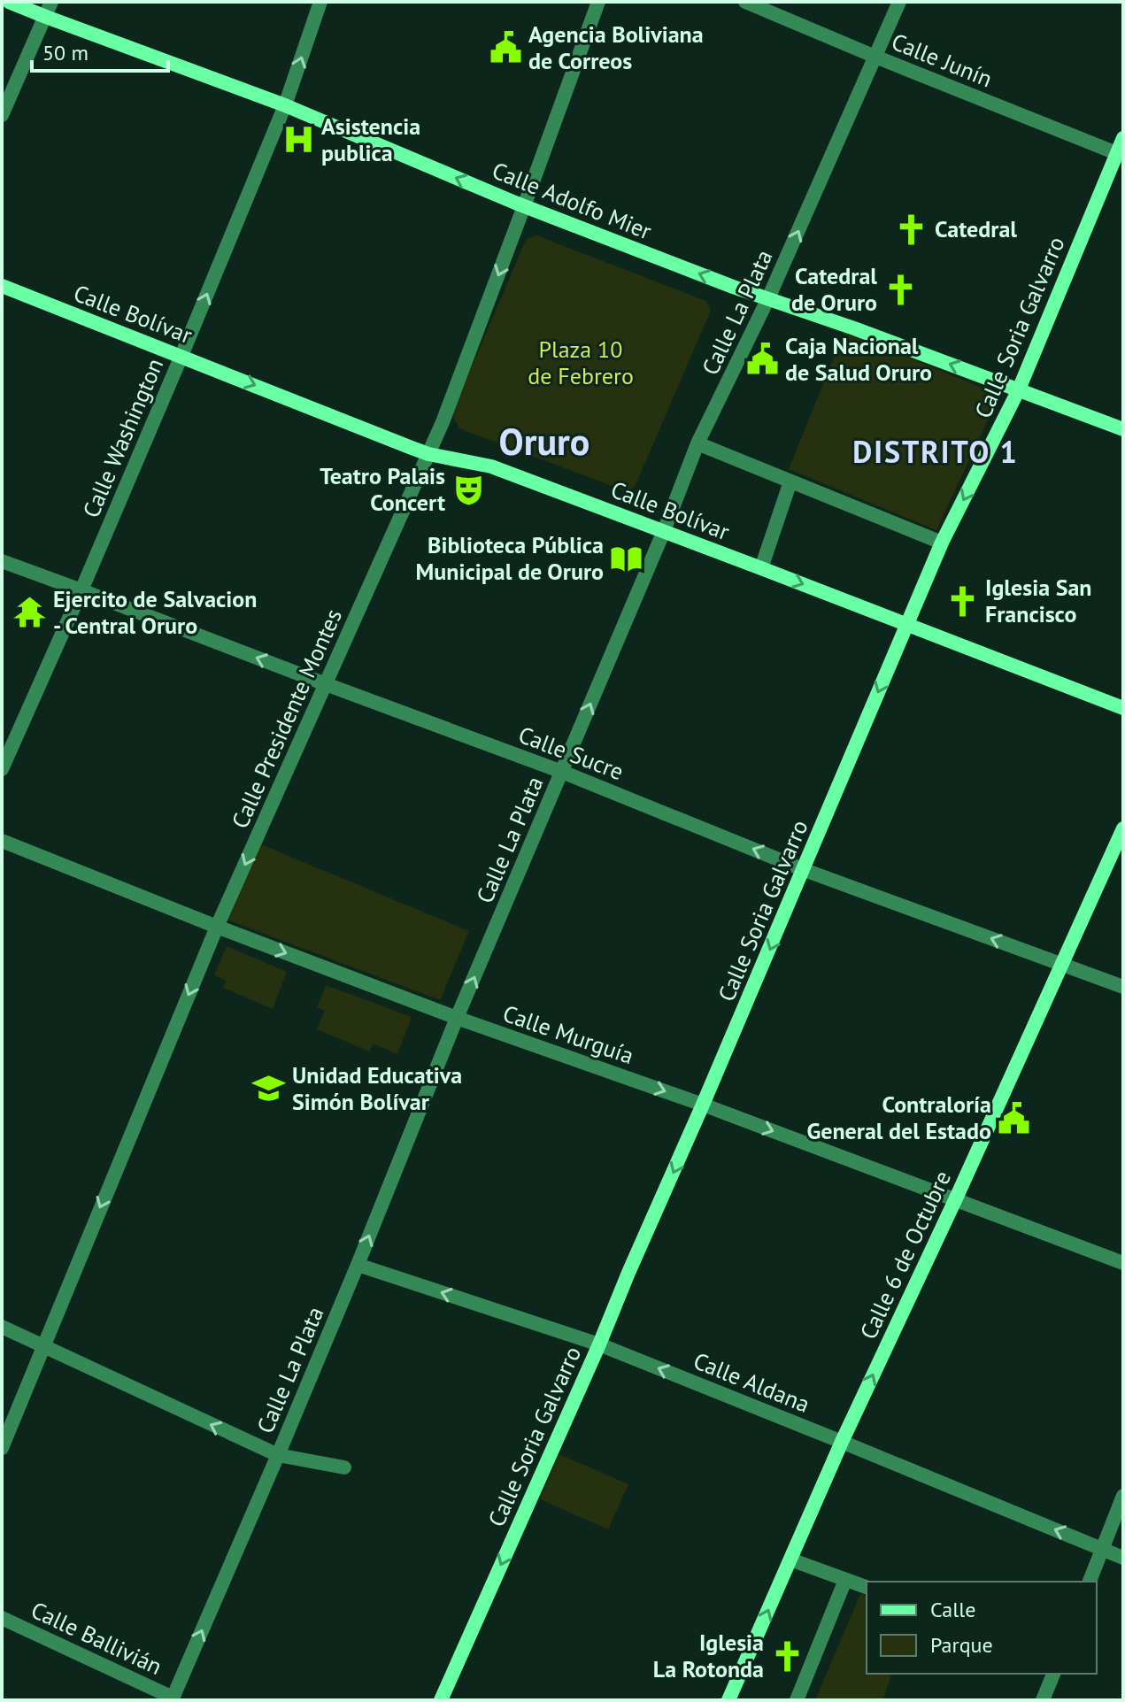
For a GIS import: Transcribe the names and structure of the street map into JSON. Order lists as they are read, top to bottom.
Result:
{
  "streets": {
    "main road": [
      "Calle Adolfo Mier",
      "Calle Bolívar",
      "Calle Soria Galvarro",
      "Calle 6 de Octubre"
    ],
    "street": [
      "Calle Junín",
      "Calle La Plata",
      "Calle Washington",
      "Calle Presidente Montes",
      "Calle Sucre",
      "Calle Murguía",
      "Calle Aldana",
      "Calle Ballivián"
    ]
  },
  "crossings": [
    ["Calle Junín", "Calle La Plata"],
    ["Calle Junín", "Calle Soria Galvarro"],
    ["Calle Adolfo Mier", "Calle La Plata"],
    ["Calle Adolfo Mier", "Calle Soria Galvarro"],
    ["Calle Adolfo Mier", "Calle Washington"],
    ["Calle Adolfo Mier", "Calle Presidente Montes"],
    ["Calle La Plata", "Calle Bolívar"],
    ["Calle La Plata", "Calle Sucre"],
    ["Calle La Plata", "Calle Murguía"],
    ["Calle La Plata", "Calle Aldana"],
    ["Calle La Plata", "Calle Ballivián"],
    ["Calle Bolívar", "Calle Soria Galvarro"],
    ["Calle Bolívar", "Calle Washington"],
    ["Calle Bolívar", "Calle Presidente Montes"],
    ["Calle Soria Galvarro", "Calle Sucre"],
    ["Calle Soria Galvarro", "Calle Murguía"],
    ["Calle Soria Galvarro", "Calle Aldana"],
    ["Calle Washington", "Calle Sucre"],
    ["Calle Presidente Montes", "Calle Sucre"],
    ["Calle Presidente Montes", "Calle Murguía"],
    ["Calle Sucre", "Calle 6 de Octubre"],
    ["Calle Murguía", "Calle 6 de Octubre"],
    ["Calle 6 de Octubre", "Calle Aldana"]
  ],
  "one_way": [
    "Calle Adolfo Mier",
    "Calle La Plata",
    "Calle Bolívar",
    "Calle Soria Galvarro",
    "Calle Washington",
    "Calle Presidente Montes",
    "Calle Sucre",
    "Calle Murguía",
    "Calle 6 de Octubre",
    "Calle Aldana"
  ],
  "districts": ["Oruro", "DISTRITO 1"],
  "parks": ["Plaza 10 de Febrero"],
  "places": {
    "public building": ["Agencia Boliviana de Correos", "Caja Nacional de Salud Oruro", "Contraloría General del Estado"],
    "hospital": ["Asistencia publica"],
    "church": [
      "Catedral",
      "Catedral de Oruro",
      "Iglesia San Francisco",
      "Iglesia La Rotonda"
    ],
    "theatre": ["Teatro Palais Concert"],
    "library": ["Biblioteca Pública Municipal de Oruro"],
    "temple": ["Ejercito de Salvacion - Central Oruro"],
    "school or university": ["Unidad Educativa Simón Bolívar"]
  },
  "legend": ["Calle", "Parque"],
  "scale_bar": "50 m"
}
